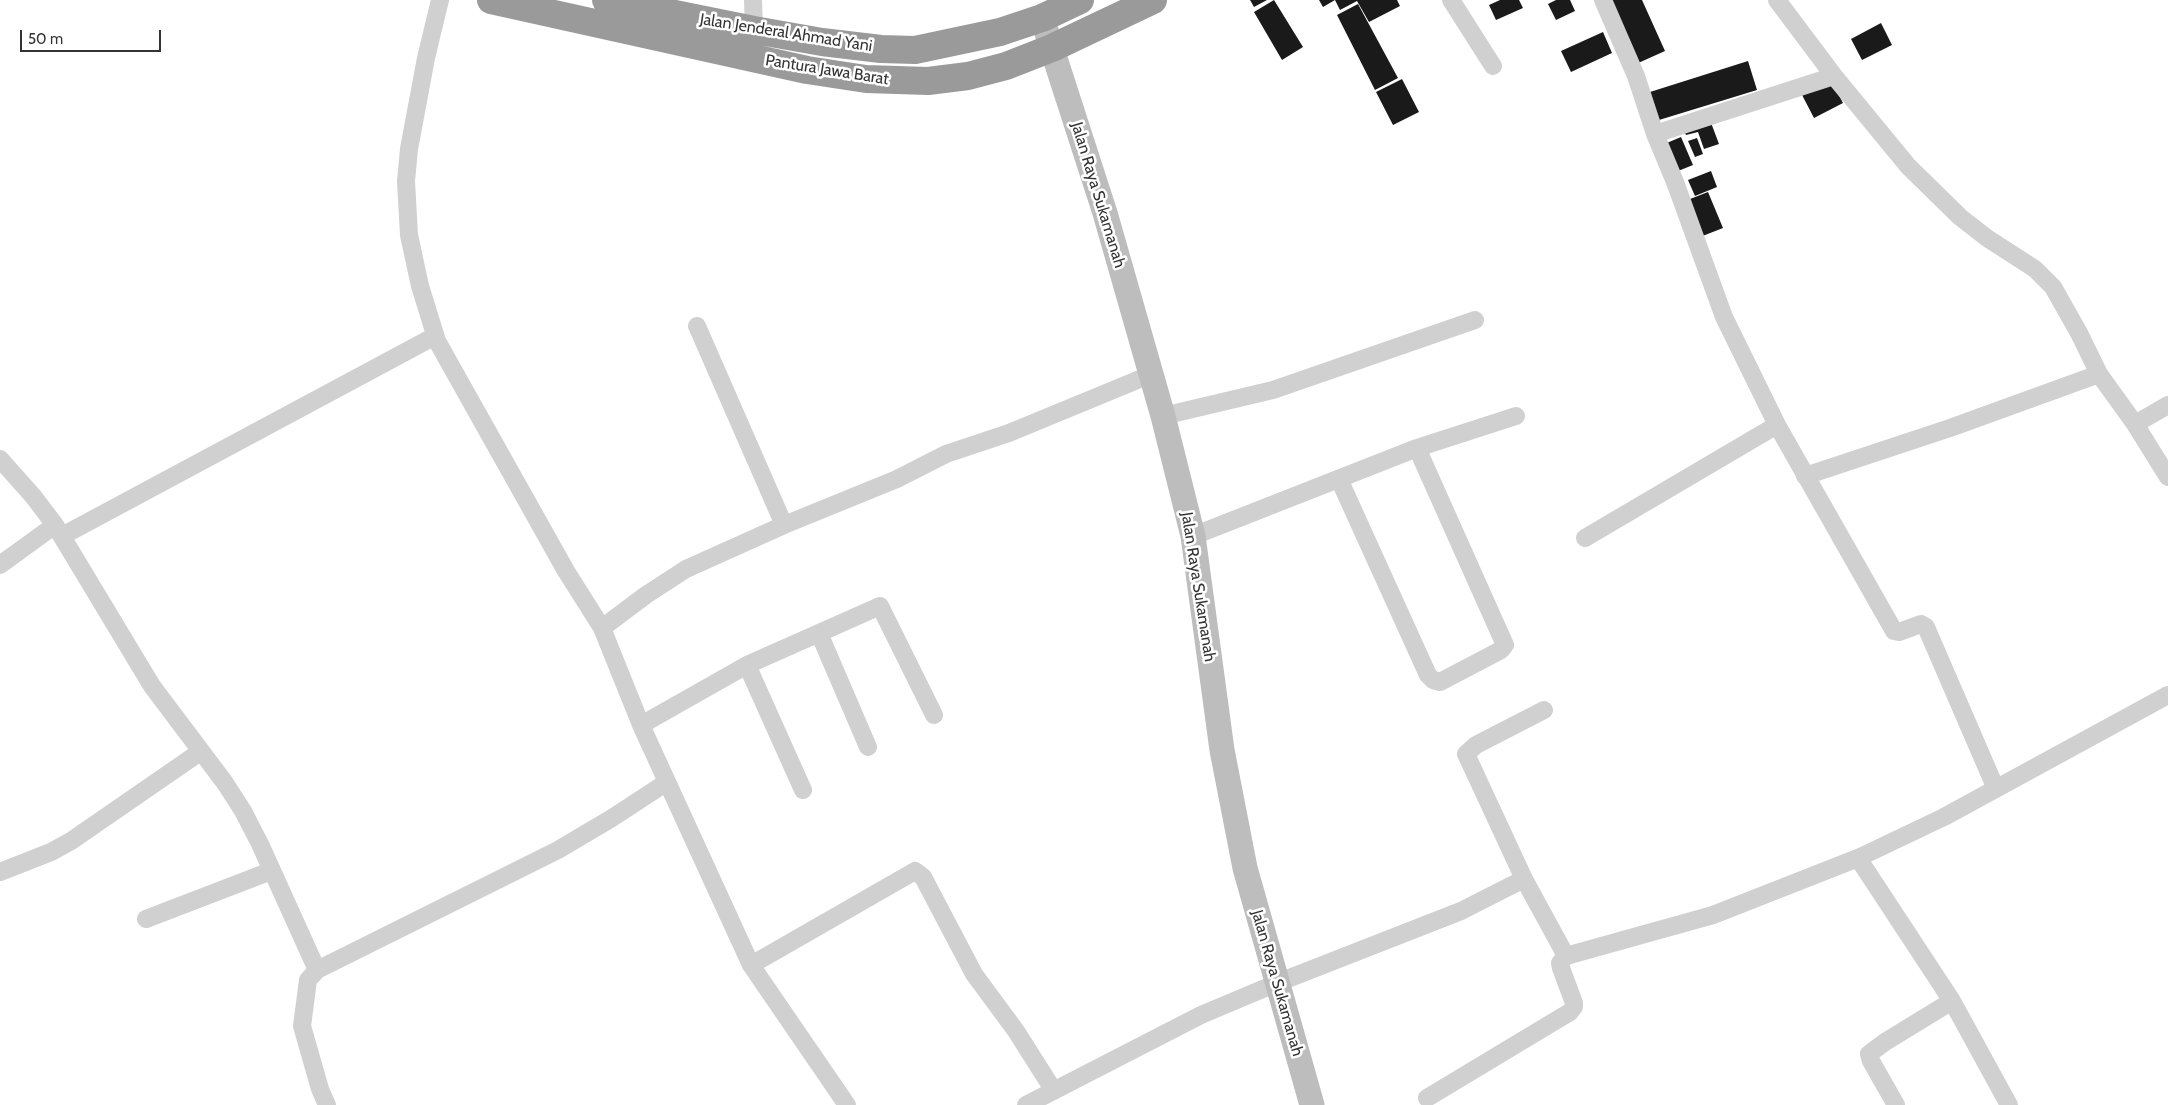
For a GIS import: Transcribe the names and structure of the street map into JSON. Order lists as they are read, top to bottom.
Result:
{
  "streets": {
    "highway": ["Jalan Jenderal Ahmad Yani", "Pantura Jawa Barat"],
    "street": ["Jalan Raya Sukamanah"]
  },
  "crossings": [
    ["Jalan Jenderal Ahmad Yani", "Jalan Raya Sukamanah"],
    ["Pantura Jawa Barat", "Jalan Raya Sukamanah"]
  ],
  "scale_bar": "50 m"
}
